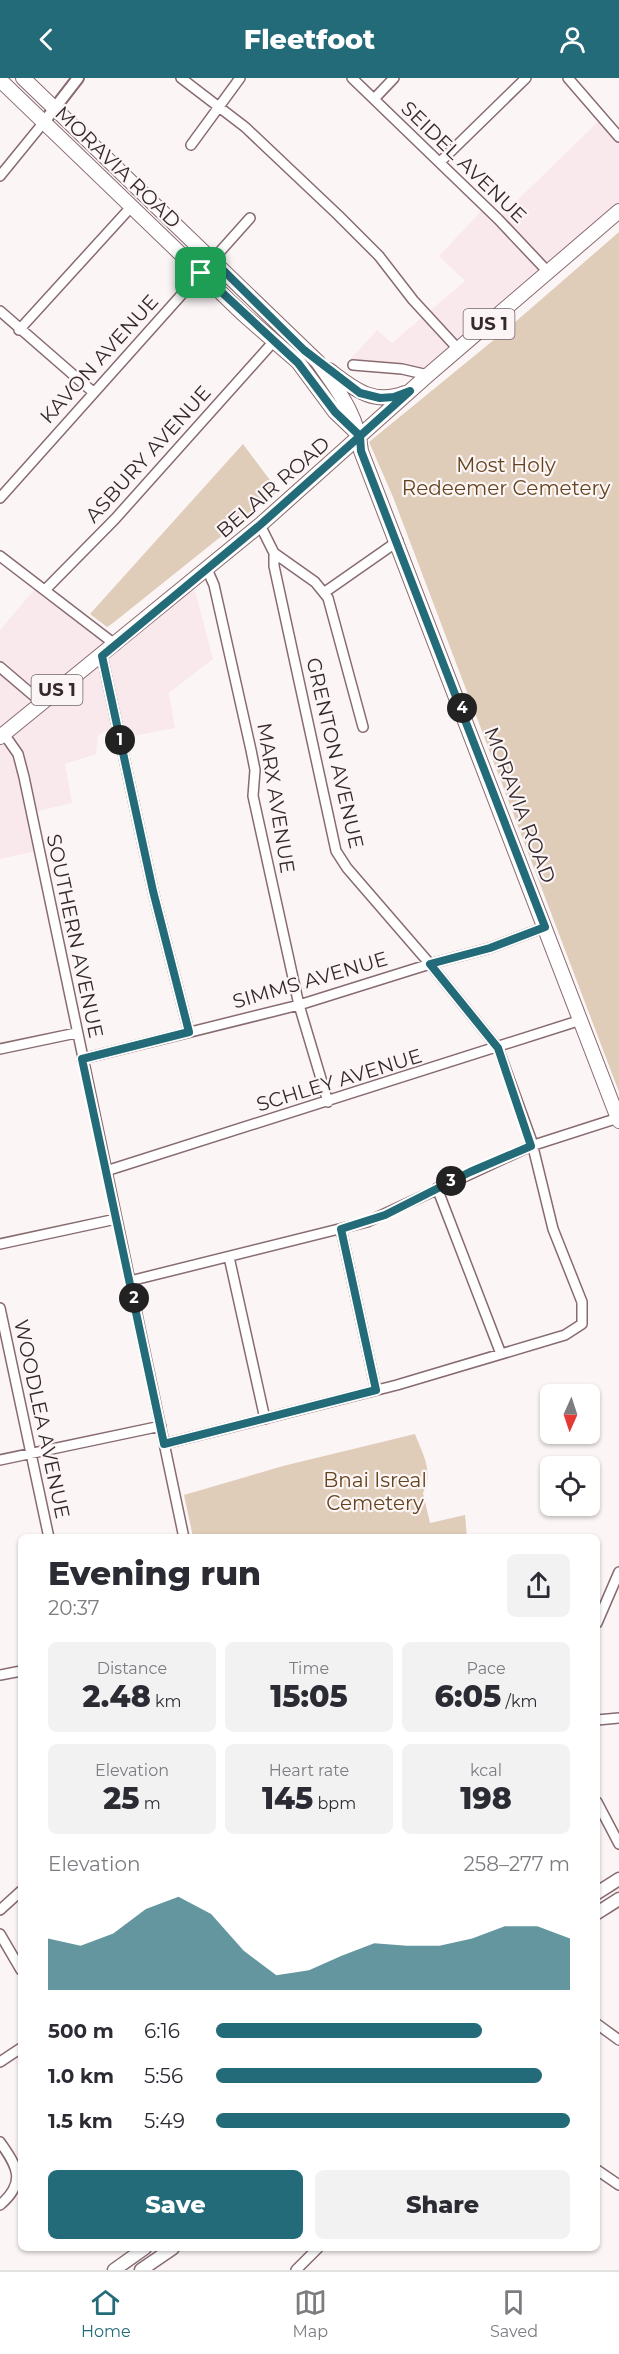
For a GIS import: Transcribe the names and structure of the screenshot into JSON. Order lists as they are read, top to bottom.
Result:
{
  "streets": {
    "main road": ["MORAVIA ROAD", "US 1", "BELAIR ROAD"],
    "street": [
      "SEIDEL AVENUE",
      "KAVON AVENUE",
      "ASBURY AVENUE",
      "GRENTON AVENUE",
      "MARX AVENUE",
      "SOUTHERN AVENUE",
      "SIMMS AVENUE",
      "SCHLEY AVENUE",
      "WOODLEA AVENUE"
    ]
  },
  "crossings": [
    ["SEIDEL AVENUE", "BELAIR ROAD"],
    ["MORAVIA ROAD", "KAVON AVENUE"],
    ["MORAVIA ROAD", "ASBURY AVENUE"],
    ["MORAVIA ROAD", "BELAIR ROAD"],
    ["MORAVIA ROAD", "SIMMS AVENUE"],
    ["MORAVIA ROAD", "SCHLEY AVENUE"],
    ["BELAIR ROAD", "MARX AVENUE"],
    ["BELAIR ROAD", "SOUTHERN AVENUE"],
    ["GRENTON AVENUE", "SIMMS AVENUE"],
    ["GRENTON AVENUE", "SCHLEY AVENUE"],
    ["MARX AVENUE", "SIMMS AVENUE"],
    ["MARX AVENUE", "SCHLEY AVENUE"],
    ["SOUTHERN AVENUE", "SIMMS AVENUE"],
    ["SOUTHERN AVENUE", "SCHLEY AVENUE"]
  ],
  "parks": ["Most Holy Redeemer Cemetery", "Bnai Isreal Cemetery"],
  "north": "bottom",
  "page": {
    "header": "Fleetfoot",
    "pins": [
      "4",
      "1",
      "3",
      "2"
    ],
    "heading": ["Evening run", "20:37"],
    "stats": [
      ["Distance", "2.48 km"],
      ["Time", "15:05"],
      ["Pace", "6:05 /km"],
      ["Elevation", "25 m"],
      ["Heart rate", "145 bpm"],
      ["kcal", "198"]
    ],
    "chart": ["Elevation", "258–277 m"],
    "list": [
      {
        "name": "500 m",
        "note": "6:16"
      },
      {
        "name": "1.0 km",
        "note": "5:56"
      },
      {
        "name": "1.5 km",
        "note": "5:49"
      }
    ],
    "buttons": ["Save", "Share"],
    "tabs": ["Home", "Map", "Saved"]
  }
}
